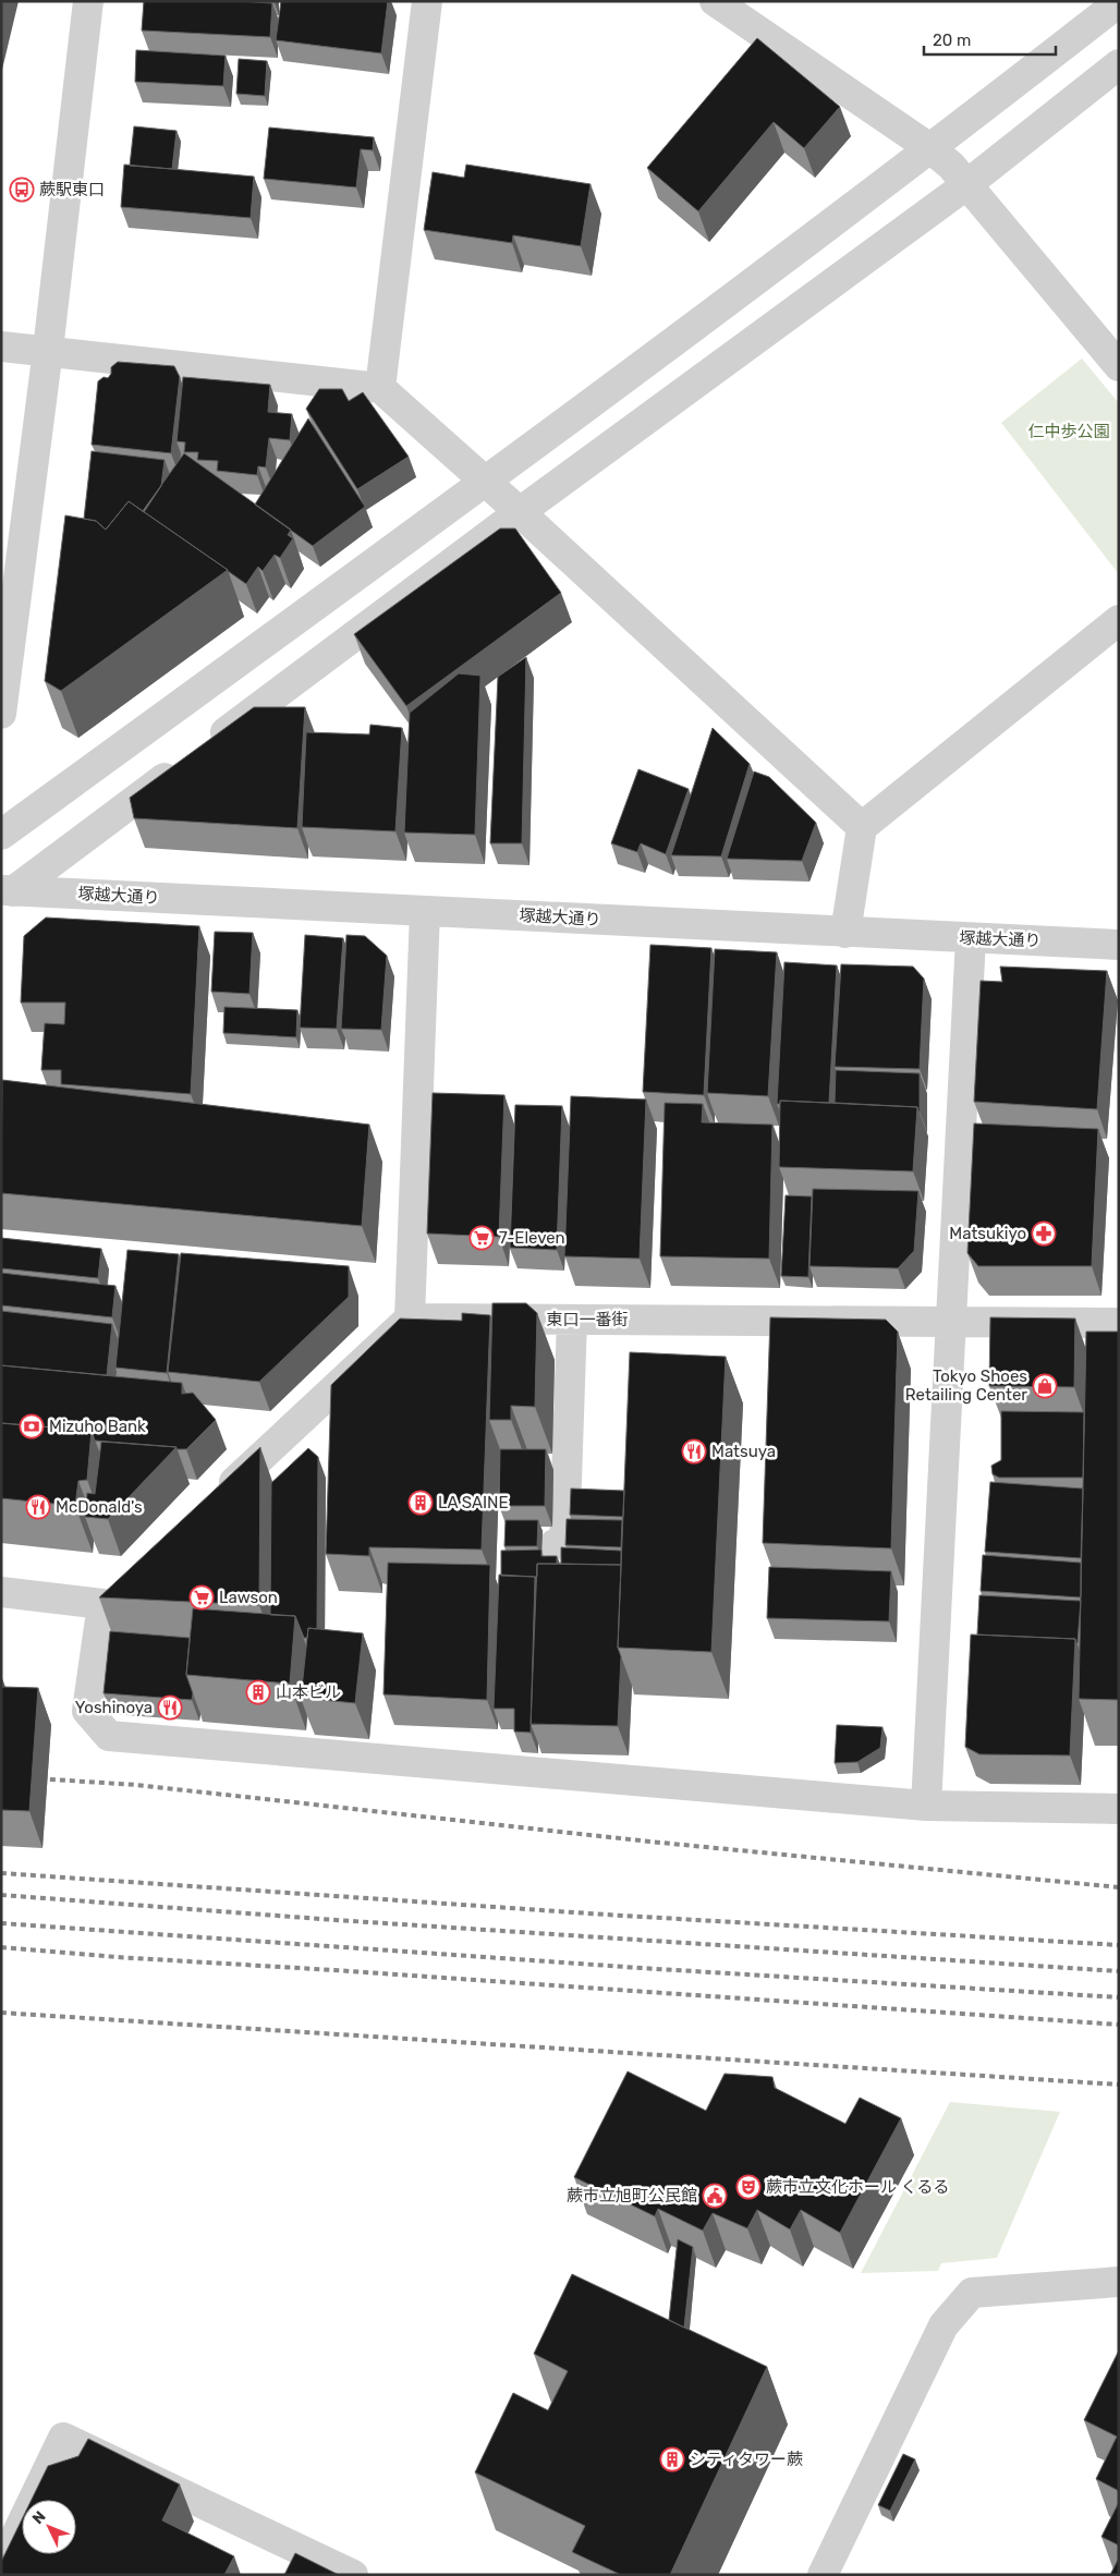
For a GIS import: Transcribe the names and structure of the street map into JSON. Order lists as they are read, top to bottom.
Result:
{
  "streets": {
    "street": ["塚越大通り", "東口一番街"]
  },
  "parks": ["仁中歩公園"],
  "places": {
    "bus stop": ["蕨駅東口"],
    "pharmacy": ["Matsukiyo"],
    "supermarket": ["7-Eleven", "Lawson"],
    "shop": ["Tokyo Shoes Retailing Center"],
    "bank": ["Mizuho Bank"],
    "restaurant": ["Matsuya", "McDonald's", "Yoshinoya"],
    "building": ["LA SAINE", "山本ビル", "シティタワー蕨"],
    "theatre": ["蕨市立文化ホール くるる"],
    "public building": ["蕨市立旭町公民館"]
  },
  "scale_bar": "20 m",
  "north": "top left"
}
